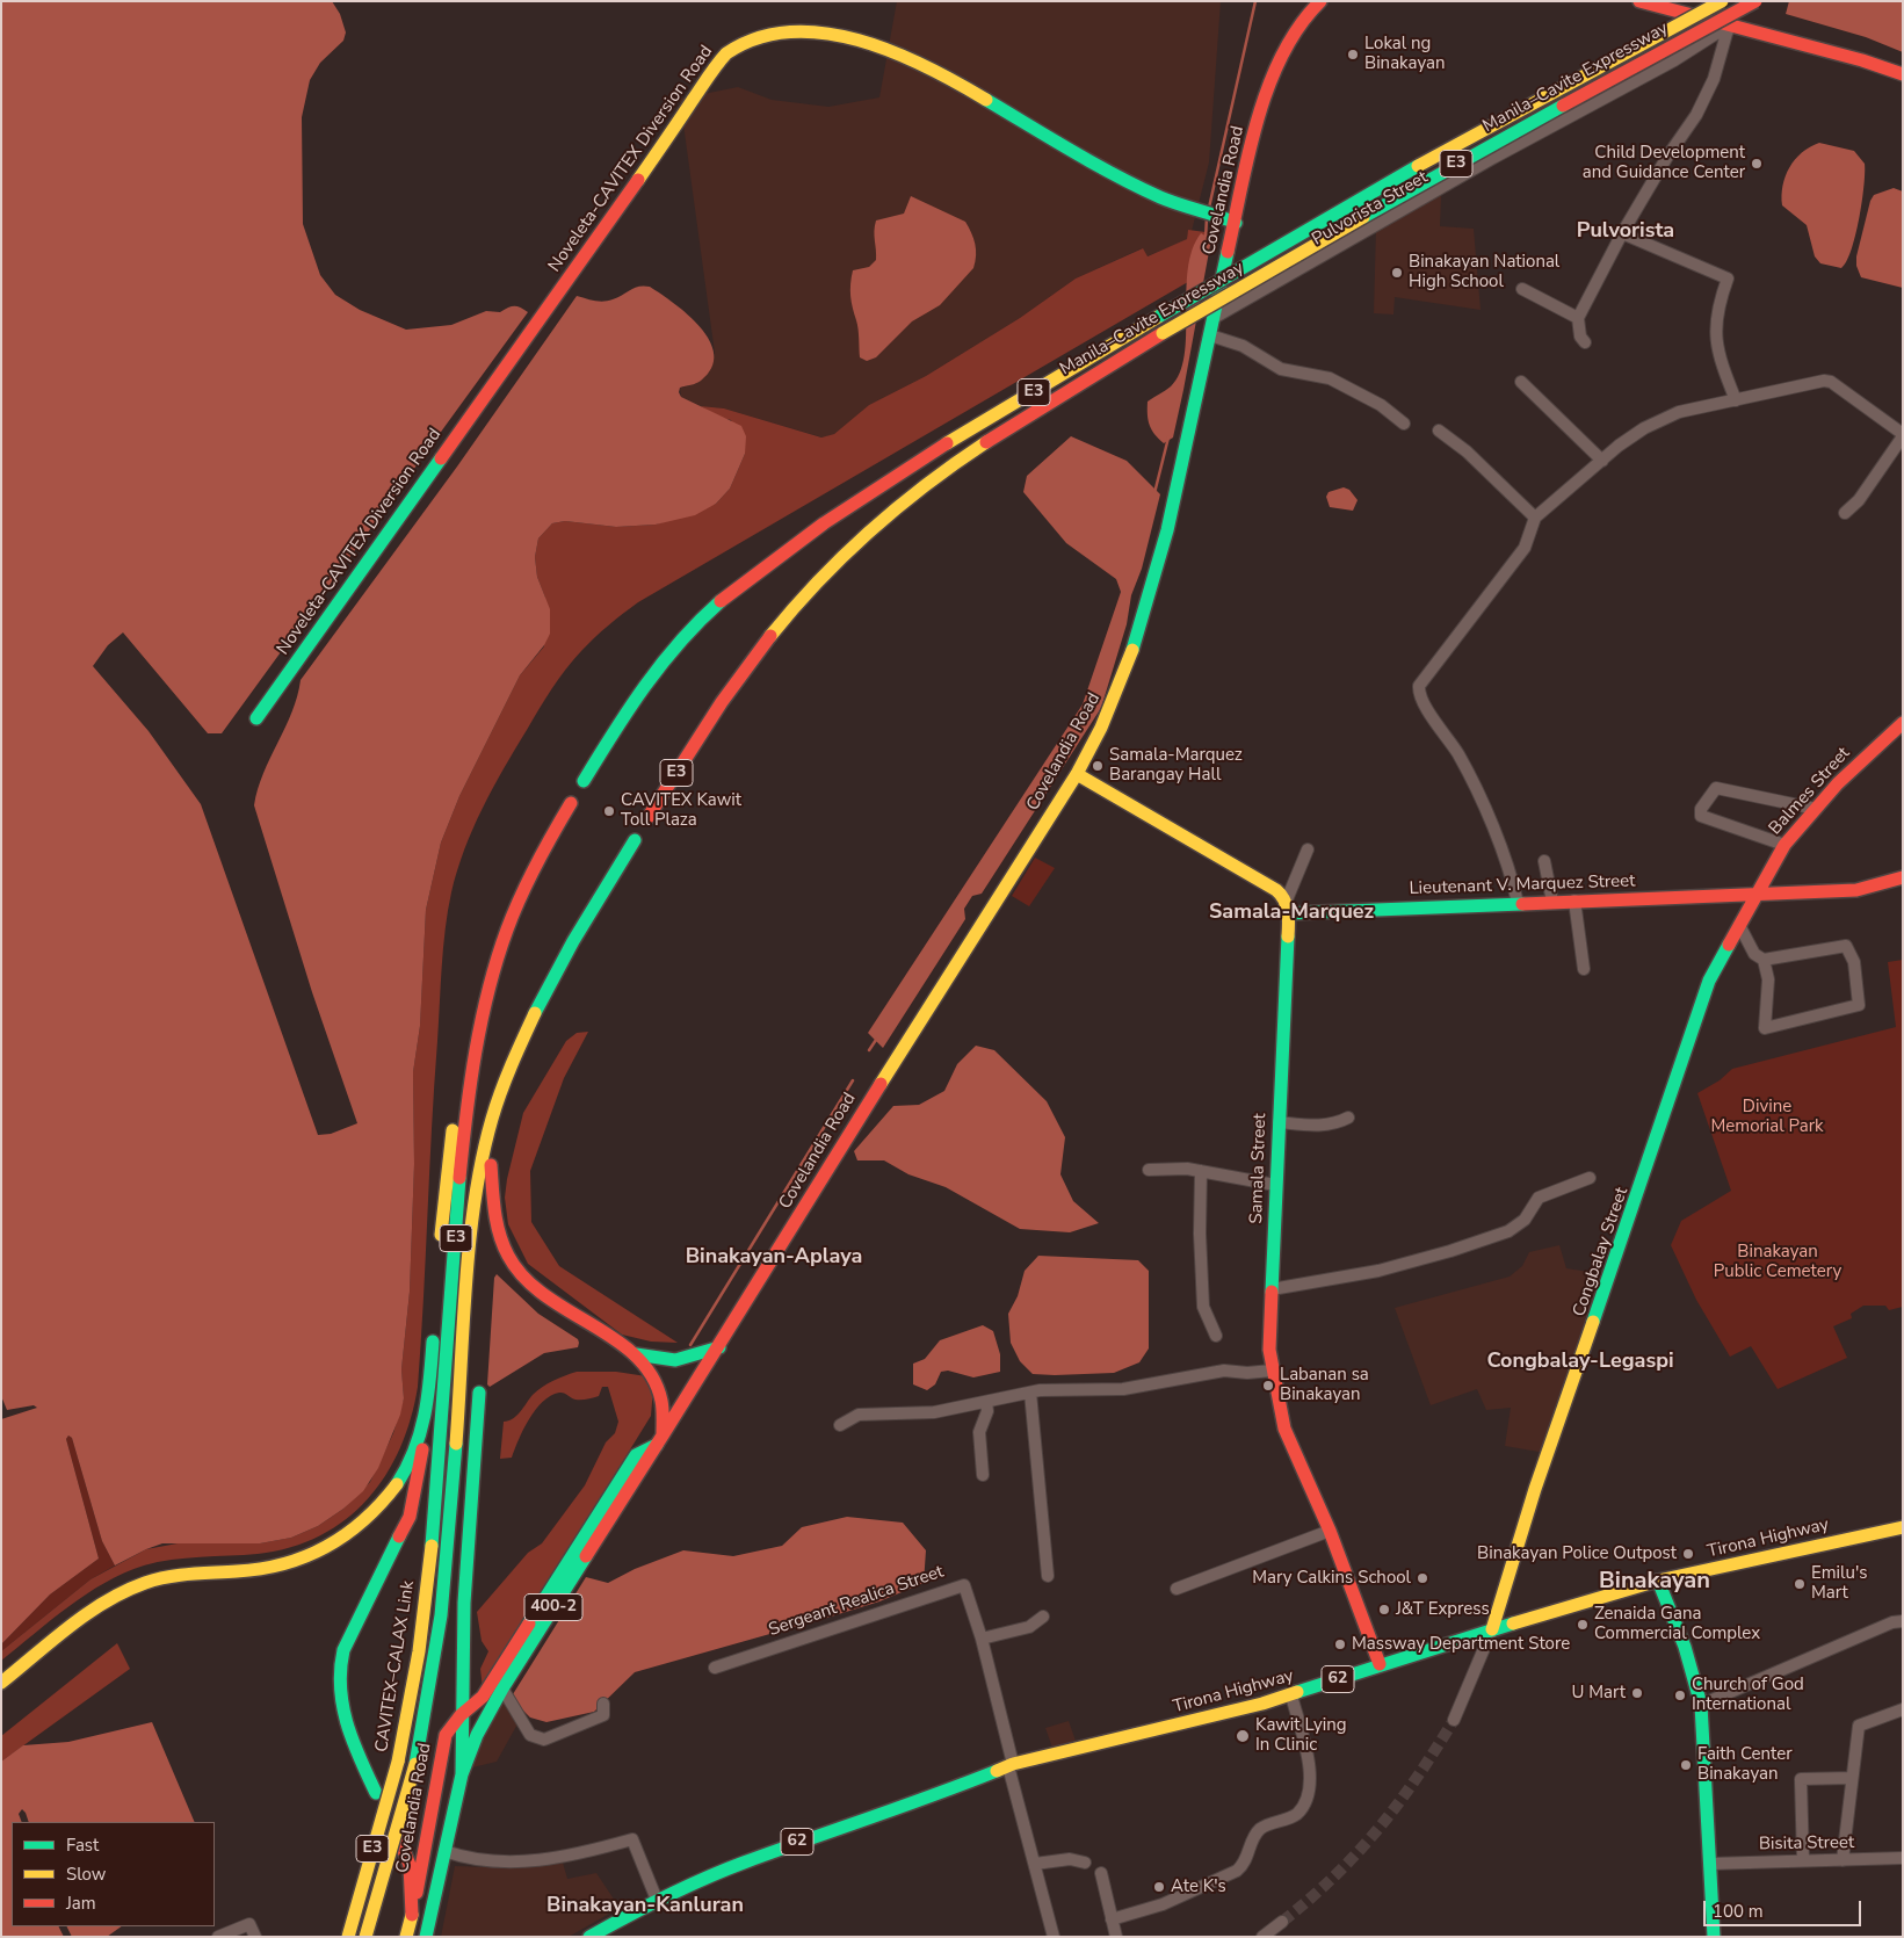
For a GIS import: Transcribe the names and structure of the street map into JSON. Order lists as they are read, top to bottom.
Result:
{
  "streets": {
    "main road": [
      "Manila–Cavite Expressway",
      "Noveleta-CAVITEX Diversion Road",
      "E3",
      "Covelandia Road",
      "Balmes Street",
      "Lieutenant V. Marquez Street",
      "Samala Street",
      "Congbalay Street",
      "Tirona Highway",
      "400-2",
      "CAVITEX–CALAX Link",
      "62"
    ],
    "street": ["Pulvorista Street", "Sergeant Realica Street", "Bisita Street"]
  },
  "crossings": [
    ["Noveleta-CAVITEX Diversion Road", "Covelandia Road"],
    ["E3", "CAVITEX–CALAX Link"],
    ["Covelandia Road", "Pulvorista Street"],
    ["Balmes Street", "Lieutenant V. Marquez Street"],
    ["Balmes Street", "Congbalay Street"],
    ["Lieutenant V. Marquez Street", "Samala Street"],
    ["Lieutenant V. Marquez Street", "Congbalay Street"],
    ["Samala Street", "Tirona Highway"],
    ["Congbalay Street", "Tirona Highway"],
    ["Tirona Highway", "Sergeant Realica Street"]
  ],
  "districts": [
    "Pulvorista",
    "Samala-Marquez",
    "Binakayan-Aplaya",
    "Congbalay-Legaspi",
    "Binakayan",
    "Binakayan-Kanluran"
  ],
  "parks": ["Divine Memorial Park", "Binakayan Public Cemetery"],
  "places": [
    "Lokal ng Binakayan",
    "Child Development and Guidance Center",
    "Binakayan National High School",
    "Samala-Marquez Barangay Hall",
    "CAVITEX Kawit Toll Plaza",
    "Labanan sa Binakayan",
    "Binakayan Police Outpost",
    "Mary Calkins School",
    "Emilu's Mart",
    "J&T Express",
    "Zenaida Gana Commercial Complex",
    "Massway Department Store",
    "U Mart",
    "Church of God International",
    "Kawit Lying In Clinic",
    "Faith Center Binakayan",
    "Ate K's"
  ],
  "legend": ["Fast", "Slow", "Jam"],
  "scale_bar": "100 m"
}
